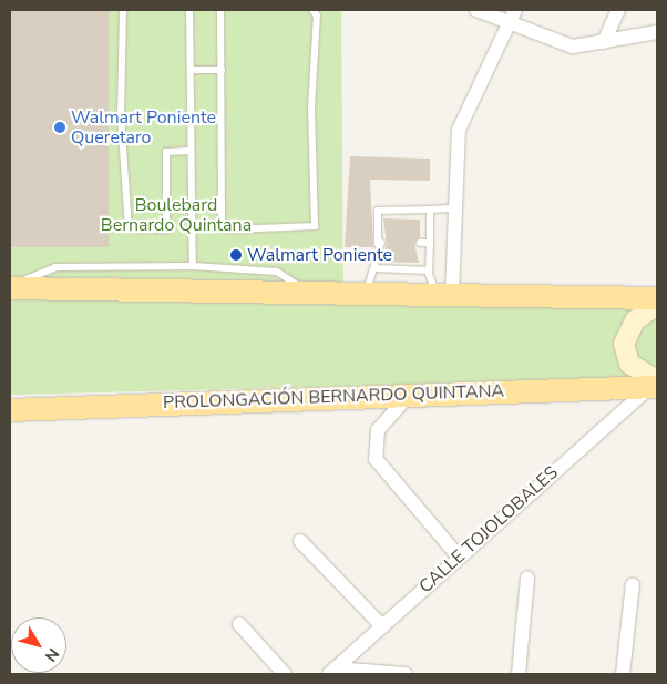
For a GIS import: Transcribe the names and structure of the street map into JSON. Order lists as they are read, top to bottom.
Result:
{
  "streets": {
    "main road": ["PROLONGACIÓN BERNARDO QUINTANA"],
    "street": ["CALLE TOJOLOBALES"]
  },
  "crossings": [
    ["PROLONGACIÓN BERNARDO QUINTANA", "CALLE TOJOLOBALES"]
  ],
  "parks": ["Boulebard Bernardo Quintana"],
  "places": ["Walmart Poniente Queretaro", "Walmart Poniente"],
  "north": "bottom right"
}
